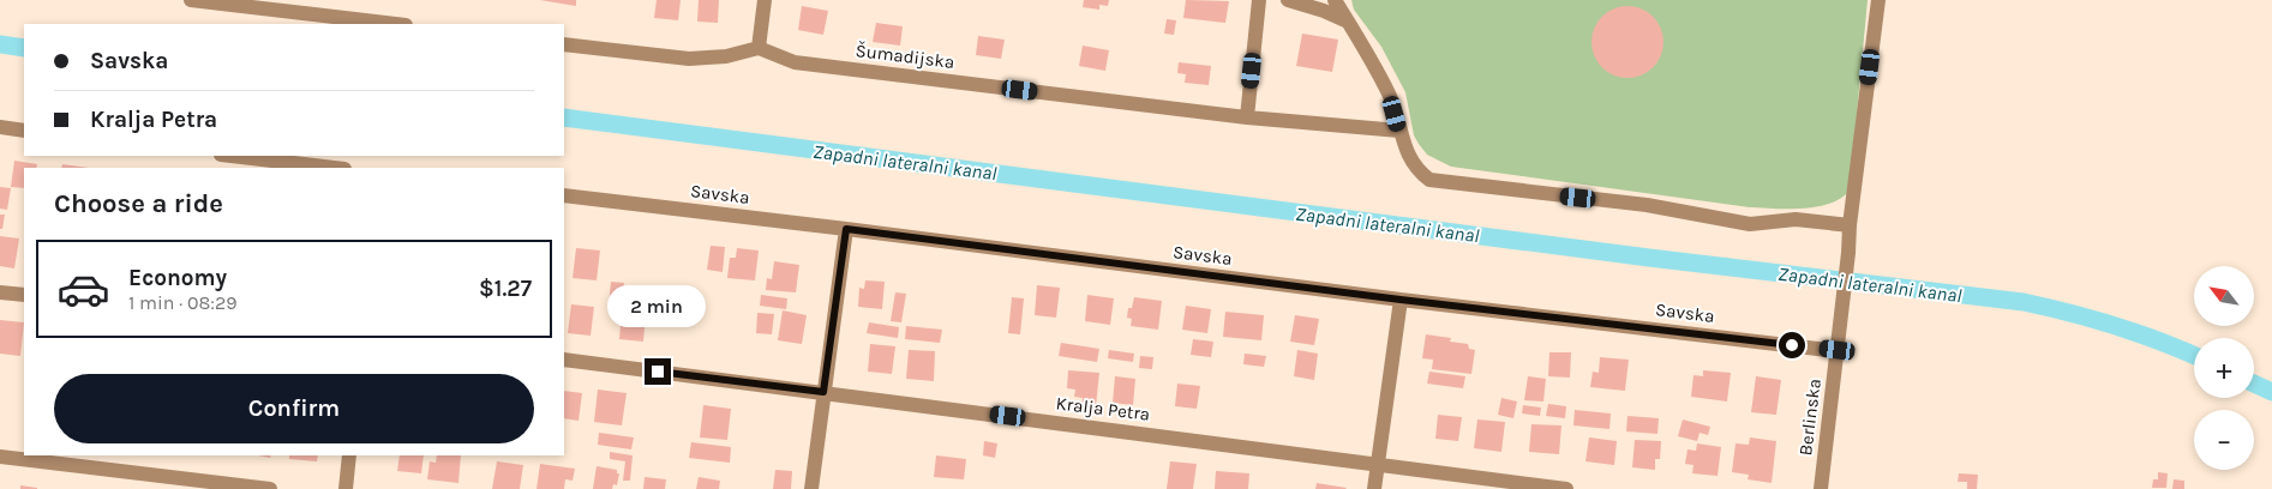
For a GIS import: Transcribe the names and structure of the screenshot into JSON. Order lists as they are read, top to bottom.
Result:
{
  "streets": {
    "street": [
      "Šumadijska",
      "Savska",
      "Kralja Petra",
      "Berlinska"
    ]
  },
  "crossings": [
    ["Savska", "Berlinska"]
  ],
  "water": ["Zapadni lateralni kanal"],
  "north": "top left",
  "page": {
    "banner": ["Savska", "Kralja Petra"],
    "heading": "Choose a ride",
    "list": [
      {
        "name": "Economy",
        "note": "1 min · 08:29",
        "value": "$1.27"
      }
    ],
    "map_buttons": ["+", "−"],
    "bubble": "2 min",
    "buttons": "Confirm"
  }
}
